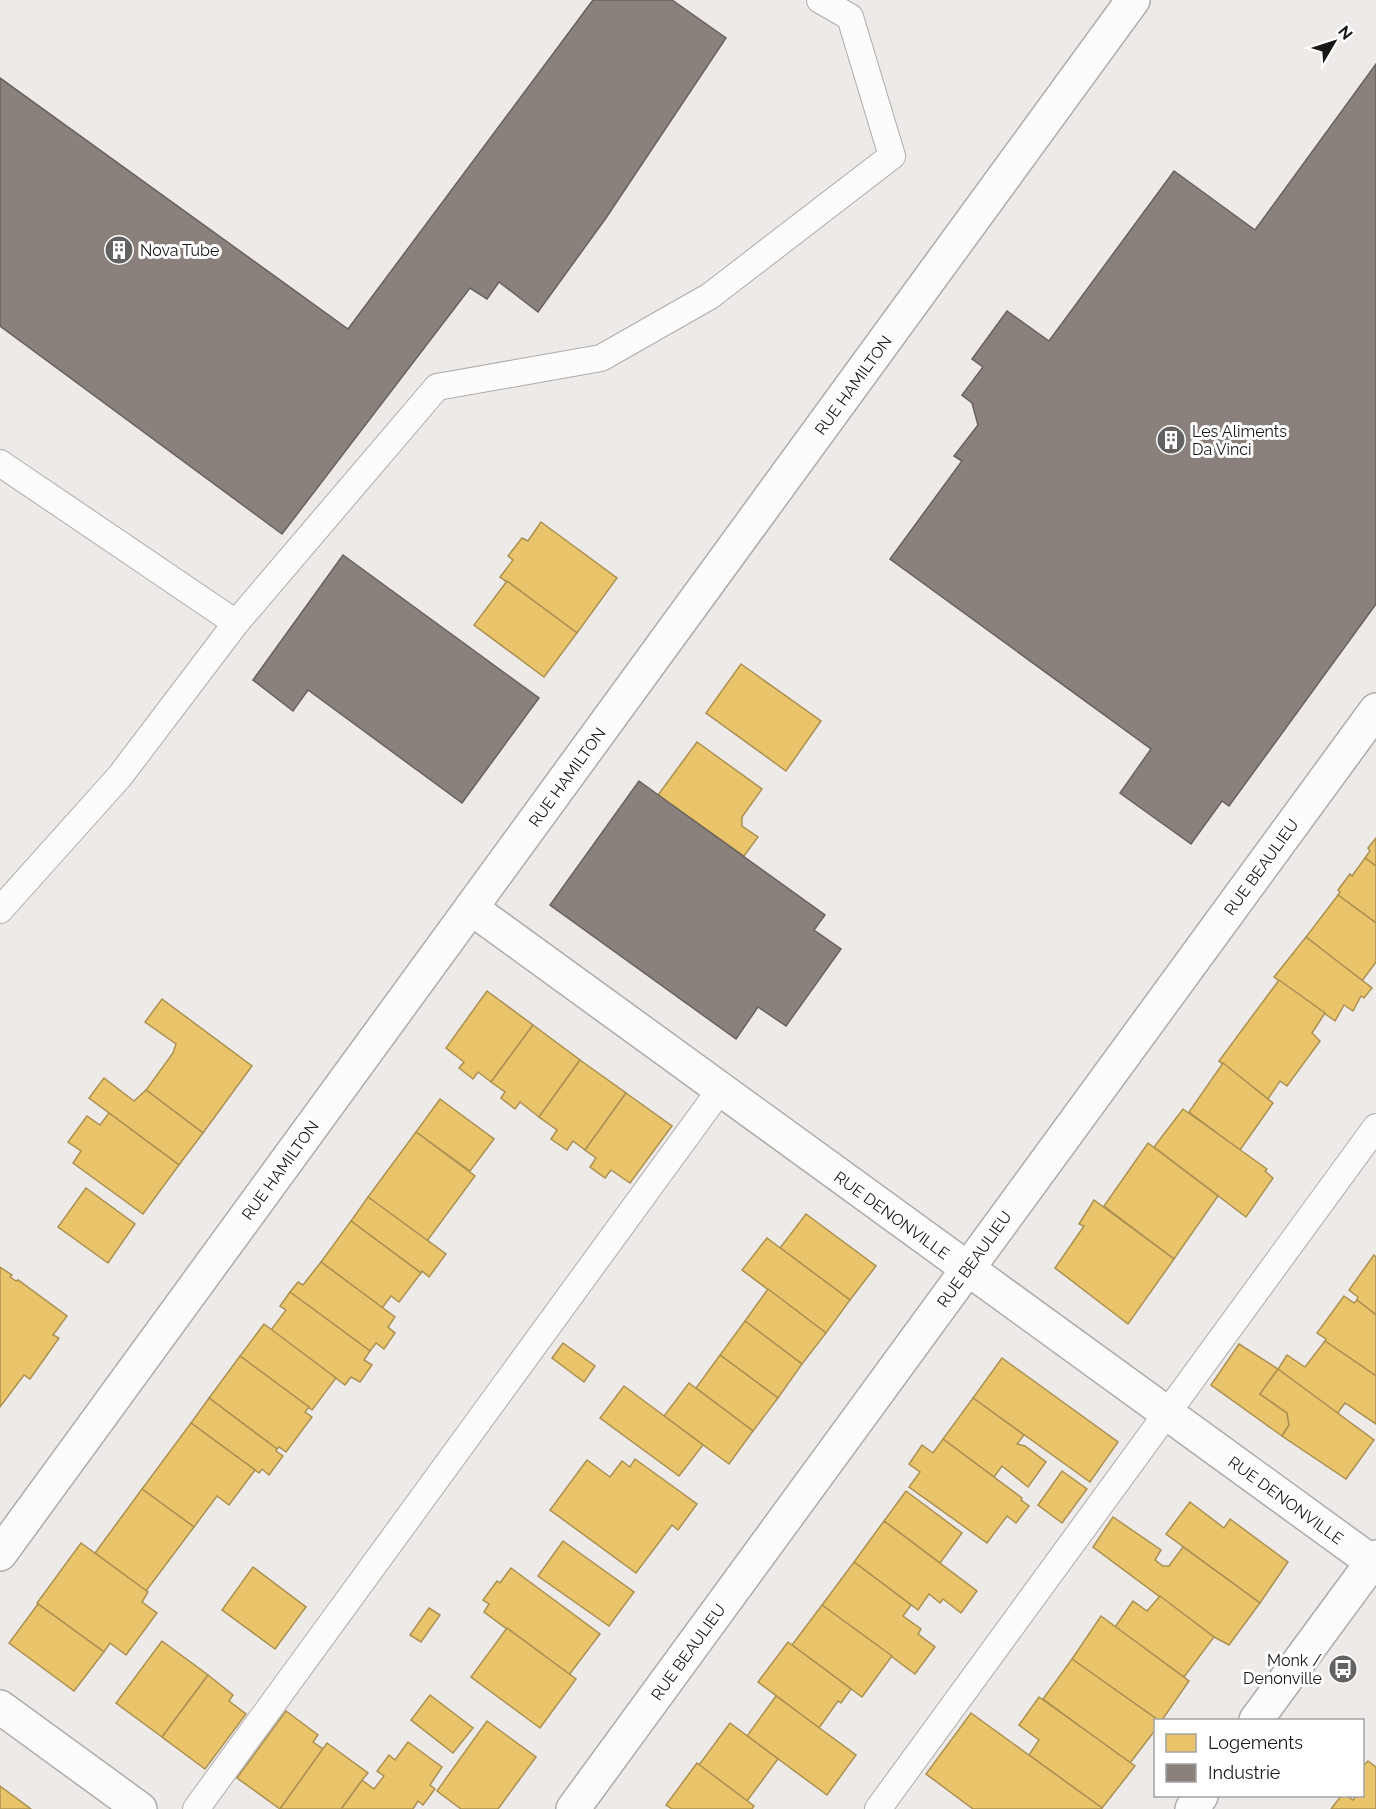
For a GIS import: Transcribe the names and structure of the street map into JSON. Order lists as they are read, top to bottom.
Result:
{
  "streets": {
    "street": ["RUE HAMILTON", "RUE BEAULIEU", "RUE DENONVILLE"]
  },
  "crossings": [
    ["RUE HAMILTON", "RUE DENONVILLE"],
    ["RUE BEAULIEU", "RUE DENONVILLE"]
  ],
  "places": {
    "building": ["Nova Tube", "Les Aliments Da Vinci"],
    "bus stop": ["Monk / Denonville"]
  },
  "legend": ["Logements", "Industrie"],
  "north": "top right"
}
